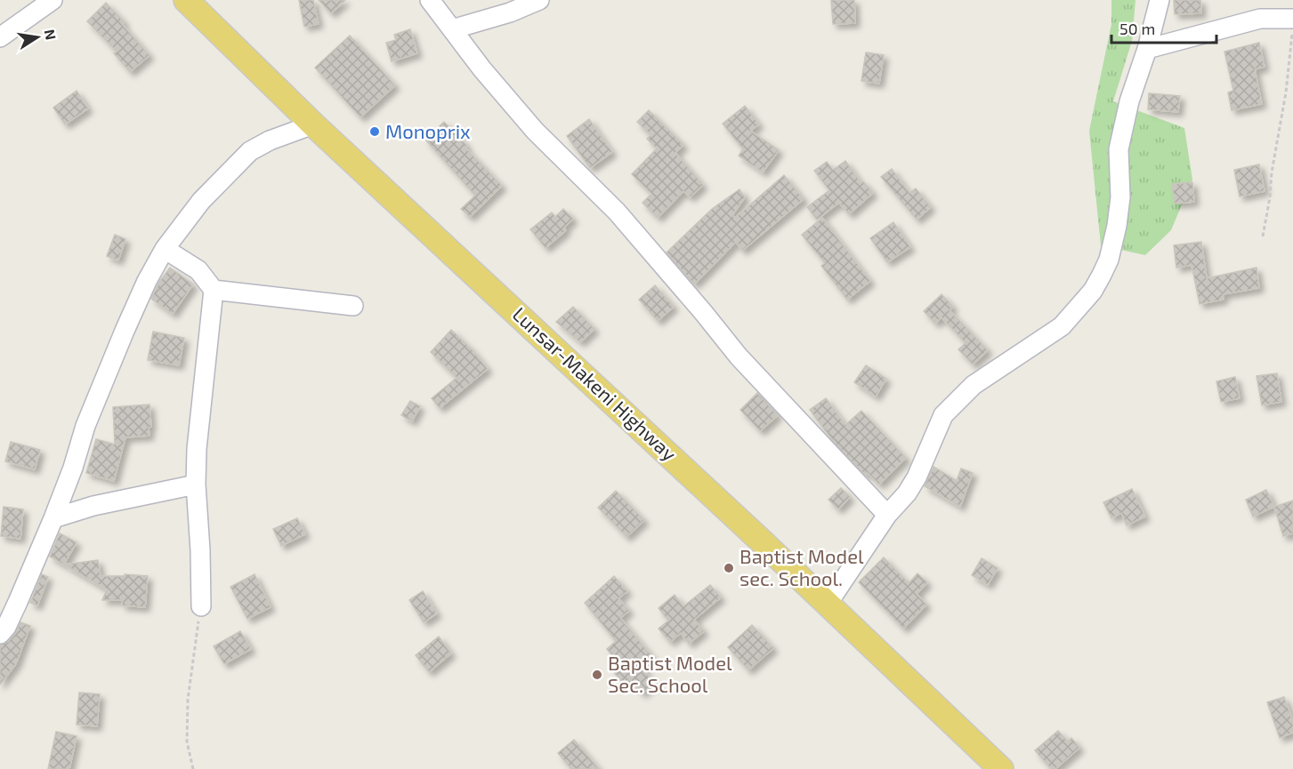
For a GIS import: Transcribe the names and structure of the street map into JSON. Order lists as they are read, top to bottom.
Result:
{
  "streets": {
    "main road": ["Lunsar-Makeni Highway"]
  },
  "places": ["Monoprix", "Baptist Model sec. School.", "Baptist Model Sec. School"],
  "scale_bar": "50 m",
  "north": "right"
}
